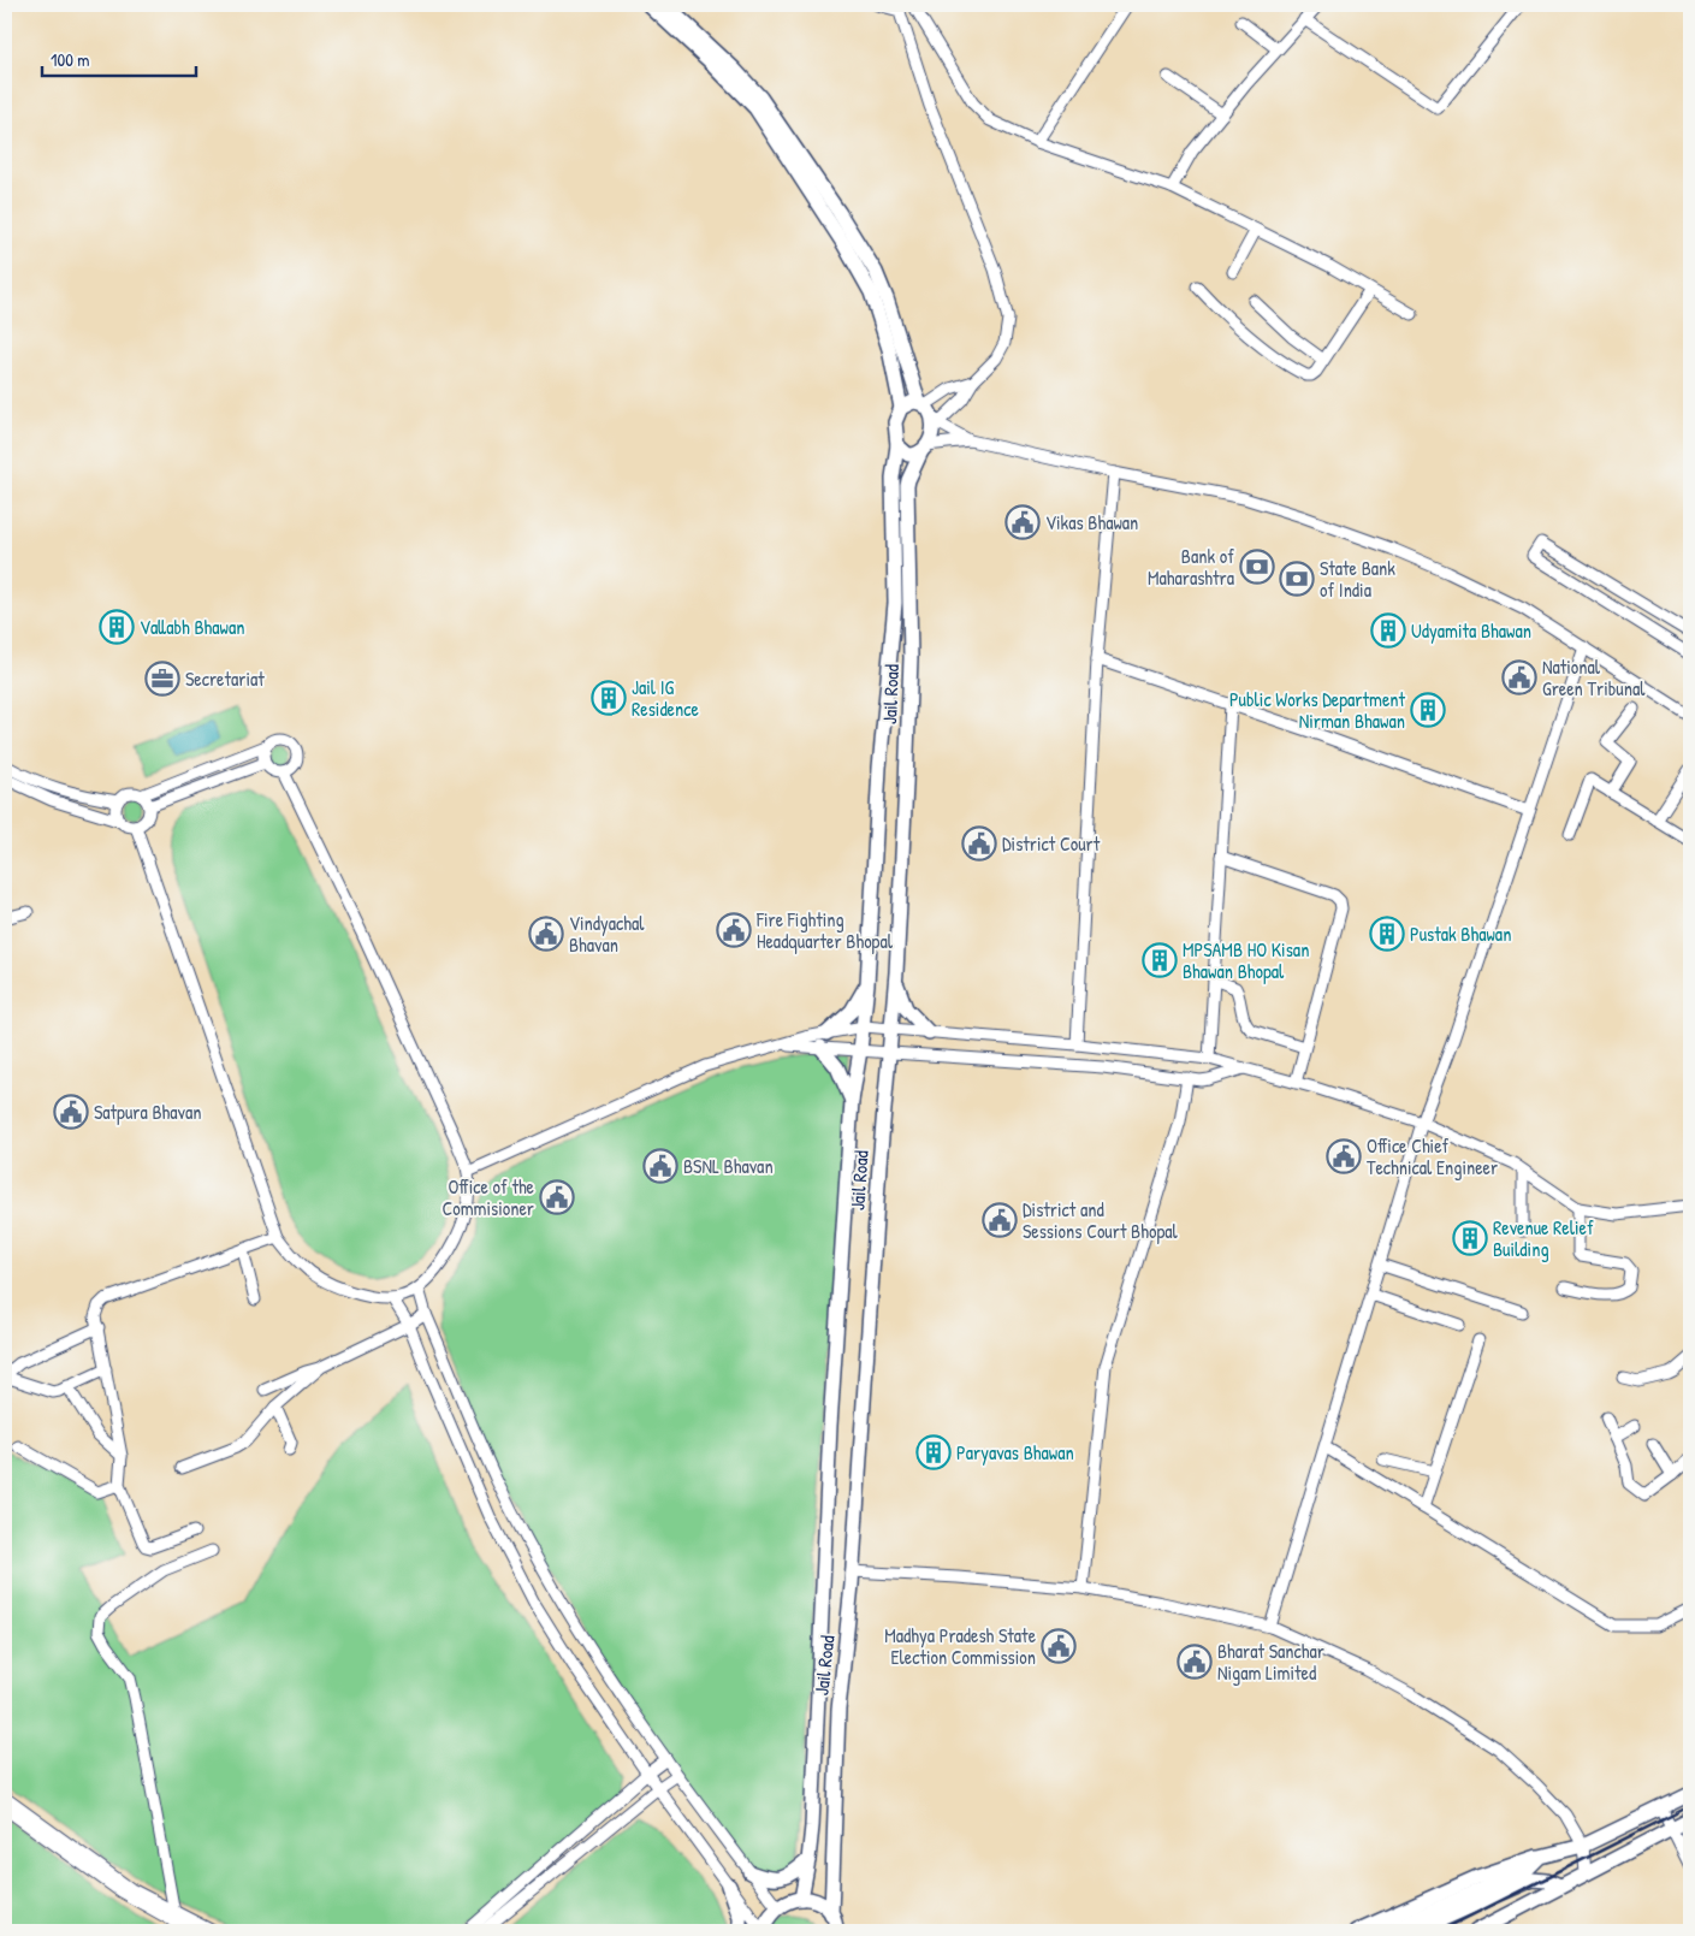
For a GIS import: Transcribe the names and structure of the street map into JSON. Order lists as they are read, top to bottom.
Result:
{
  "streets": {
    "main road": ["Jail Road"]
  },
  "places": {
    "public building": [
      "Vikas Bhawan",
      "National Green Tribunal",
      "District Court",
      "Fire Fighting Headquarter Bhopal",
      "Vindyachal Bhavan",
      "Satpura Bhavan",
      "Office Chief Technical Engineer",
      "BSNL Bhavan",
      "Office of the Commisioner",
      "District and Sessions Court Bhopal",
      "Madhya Pradesh State Election Commission",
      "Bharat Sanchar Nigam Limited"
    ],
    "bank": ["Bank of Maharashtra", "State Bank of India"],
    "building": [
      "Vallabh Bhawan",
      "Udyamita Bhawan",
      "Jail IG Residence",
      "Public Works Department Nirman Bhawan",
      "Pustak Bhawan",
      "MPSAMB HO Kisan Bhawan Bhopal",
      "Revenue Relief Building",
      "Paryavas Bhawan"
    ],
    "office": ["Secretariat"]
  },
  "scale_bar": "100 m"
}
